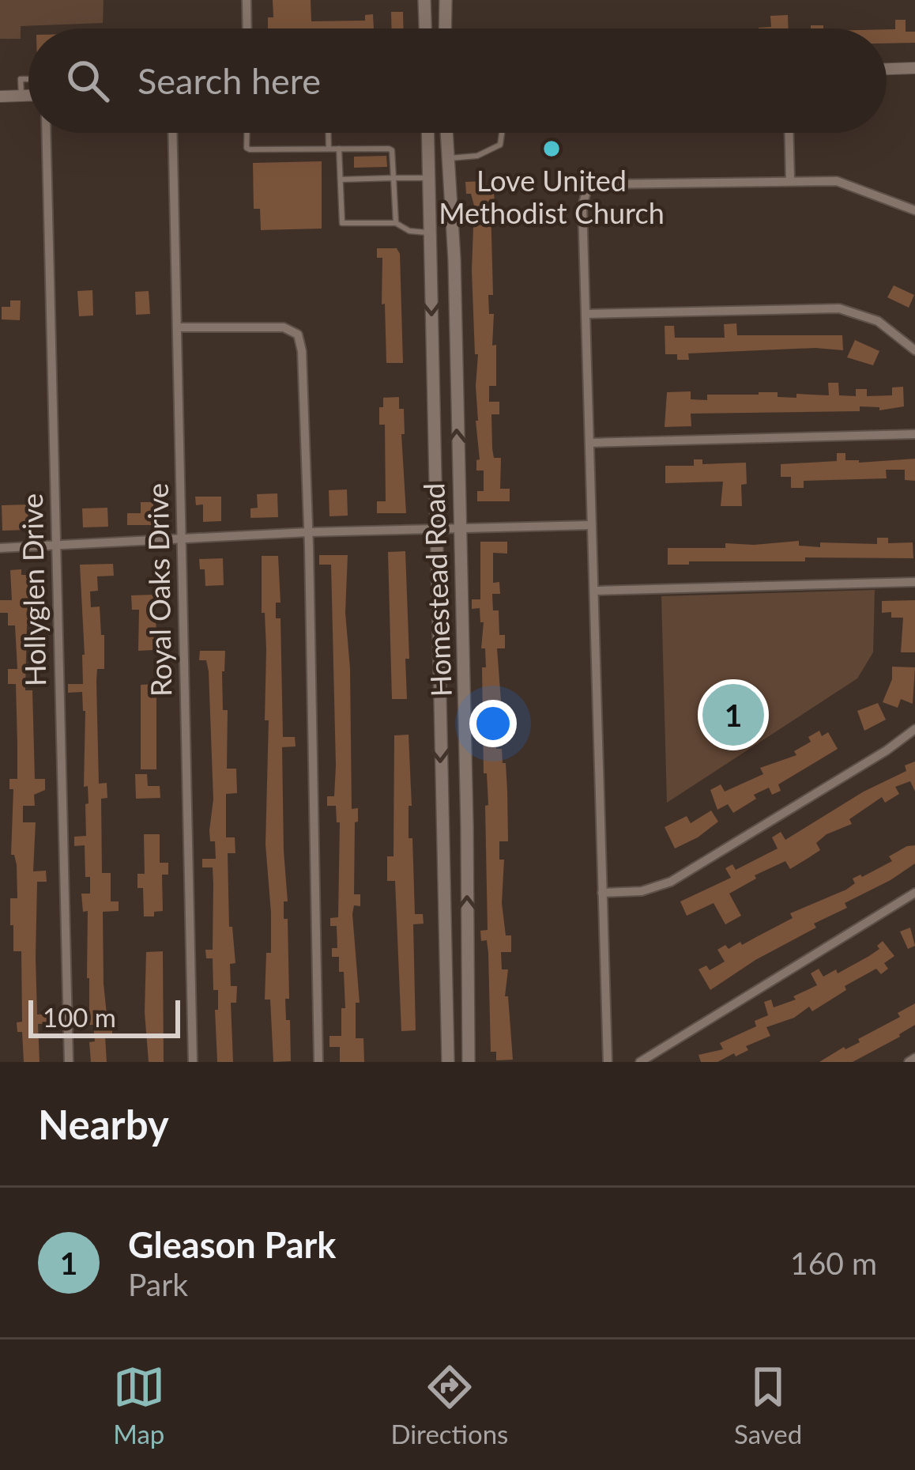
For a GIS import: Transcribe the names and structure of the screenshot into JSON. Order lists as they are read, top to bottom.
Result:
{
  "streets": {
    "main road": ["Homestead Road"],
    "street": ["Hollyglen Drive", "Royal Oaks Drive"]
  },
  "places": ["Love United Methodist Church"],
  "scale_bar": "100 m",
  "page": {
    "search": "Search here",
    "pins": "1",
    "scale": "100 m",
    "heading": "Nearby",
    "list": [
      {
        "mark": "1",
        "name": "Gleason Park",
        "note": "Park",
        "value": "160 m"
      }
    ],
    "nav": ["Map", "Directions", "Saved"]
  }
}
